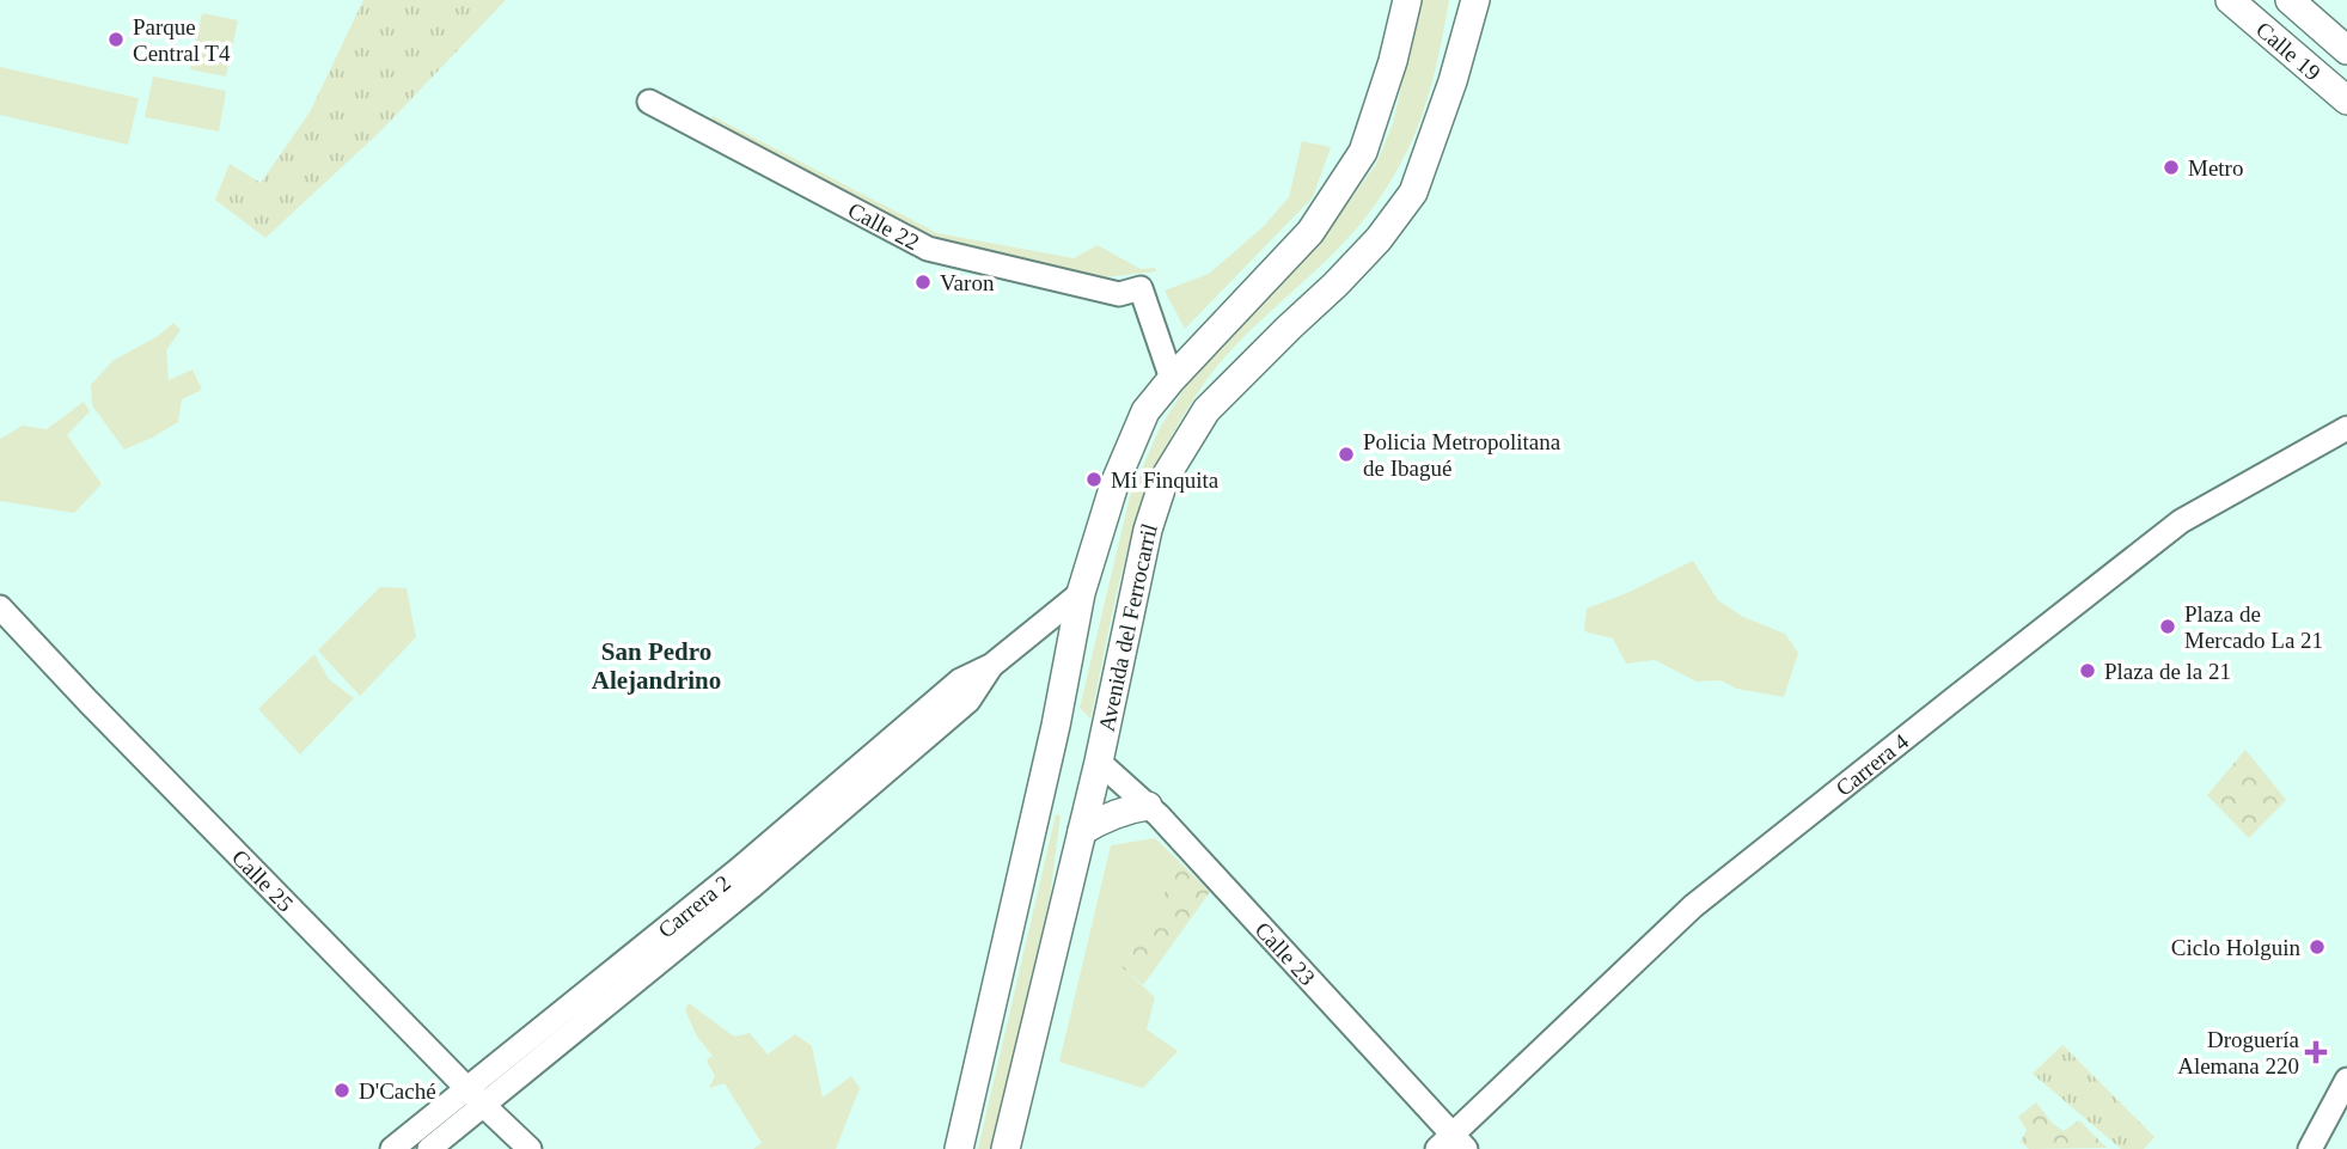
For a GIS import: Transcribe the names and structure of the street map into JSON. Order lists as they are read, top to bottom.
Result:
{
  "streets": {
    "main road": ["Calle 19", "Avenida del Ferrocarril"],
    "street": [
      "Calle 22",
      "Carrera 4",
      "Calle 25",
      "Carrera 2",
      "Calle 23"
    ]
  },
  "crossings": [
    ["Calle 22", "Avenida del Ferrocarril"],
    ["Avenida del Ferrocarril", "Carrera 2"],
    ["Avenida del Ferrocarril", "Calle 23"],
    ["Carrera 4", "Calle 23"],
    ["Calle 25", "Carrera 2"]
  ],
  "districts": ["San Pedro Alejandrino"],
  "places": {
    "other": [
      "Parque Central T4",
      "Metro",
      "Varon",
      "Policia Metropolitana de Ibagué",
      "Mi Finquita",
      "Plaza de Mercado La 21",
      "Plaza de la 21",
      "Ciclo Holguin",
      "D'Caché"
    ],
    "health": ["Droguería Alemana 220"]
  }
}
